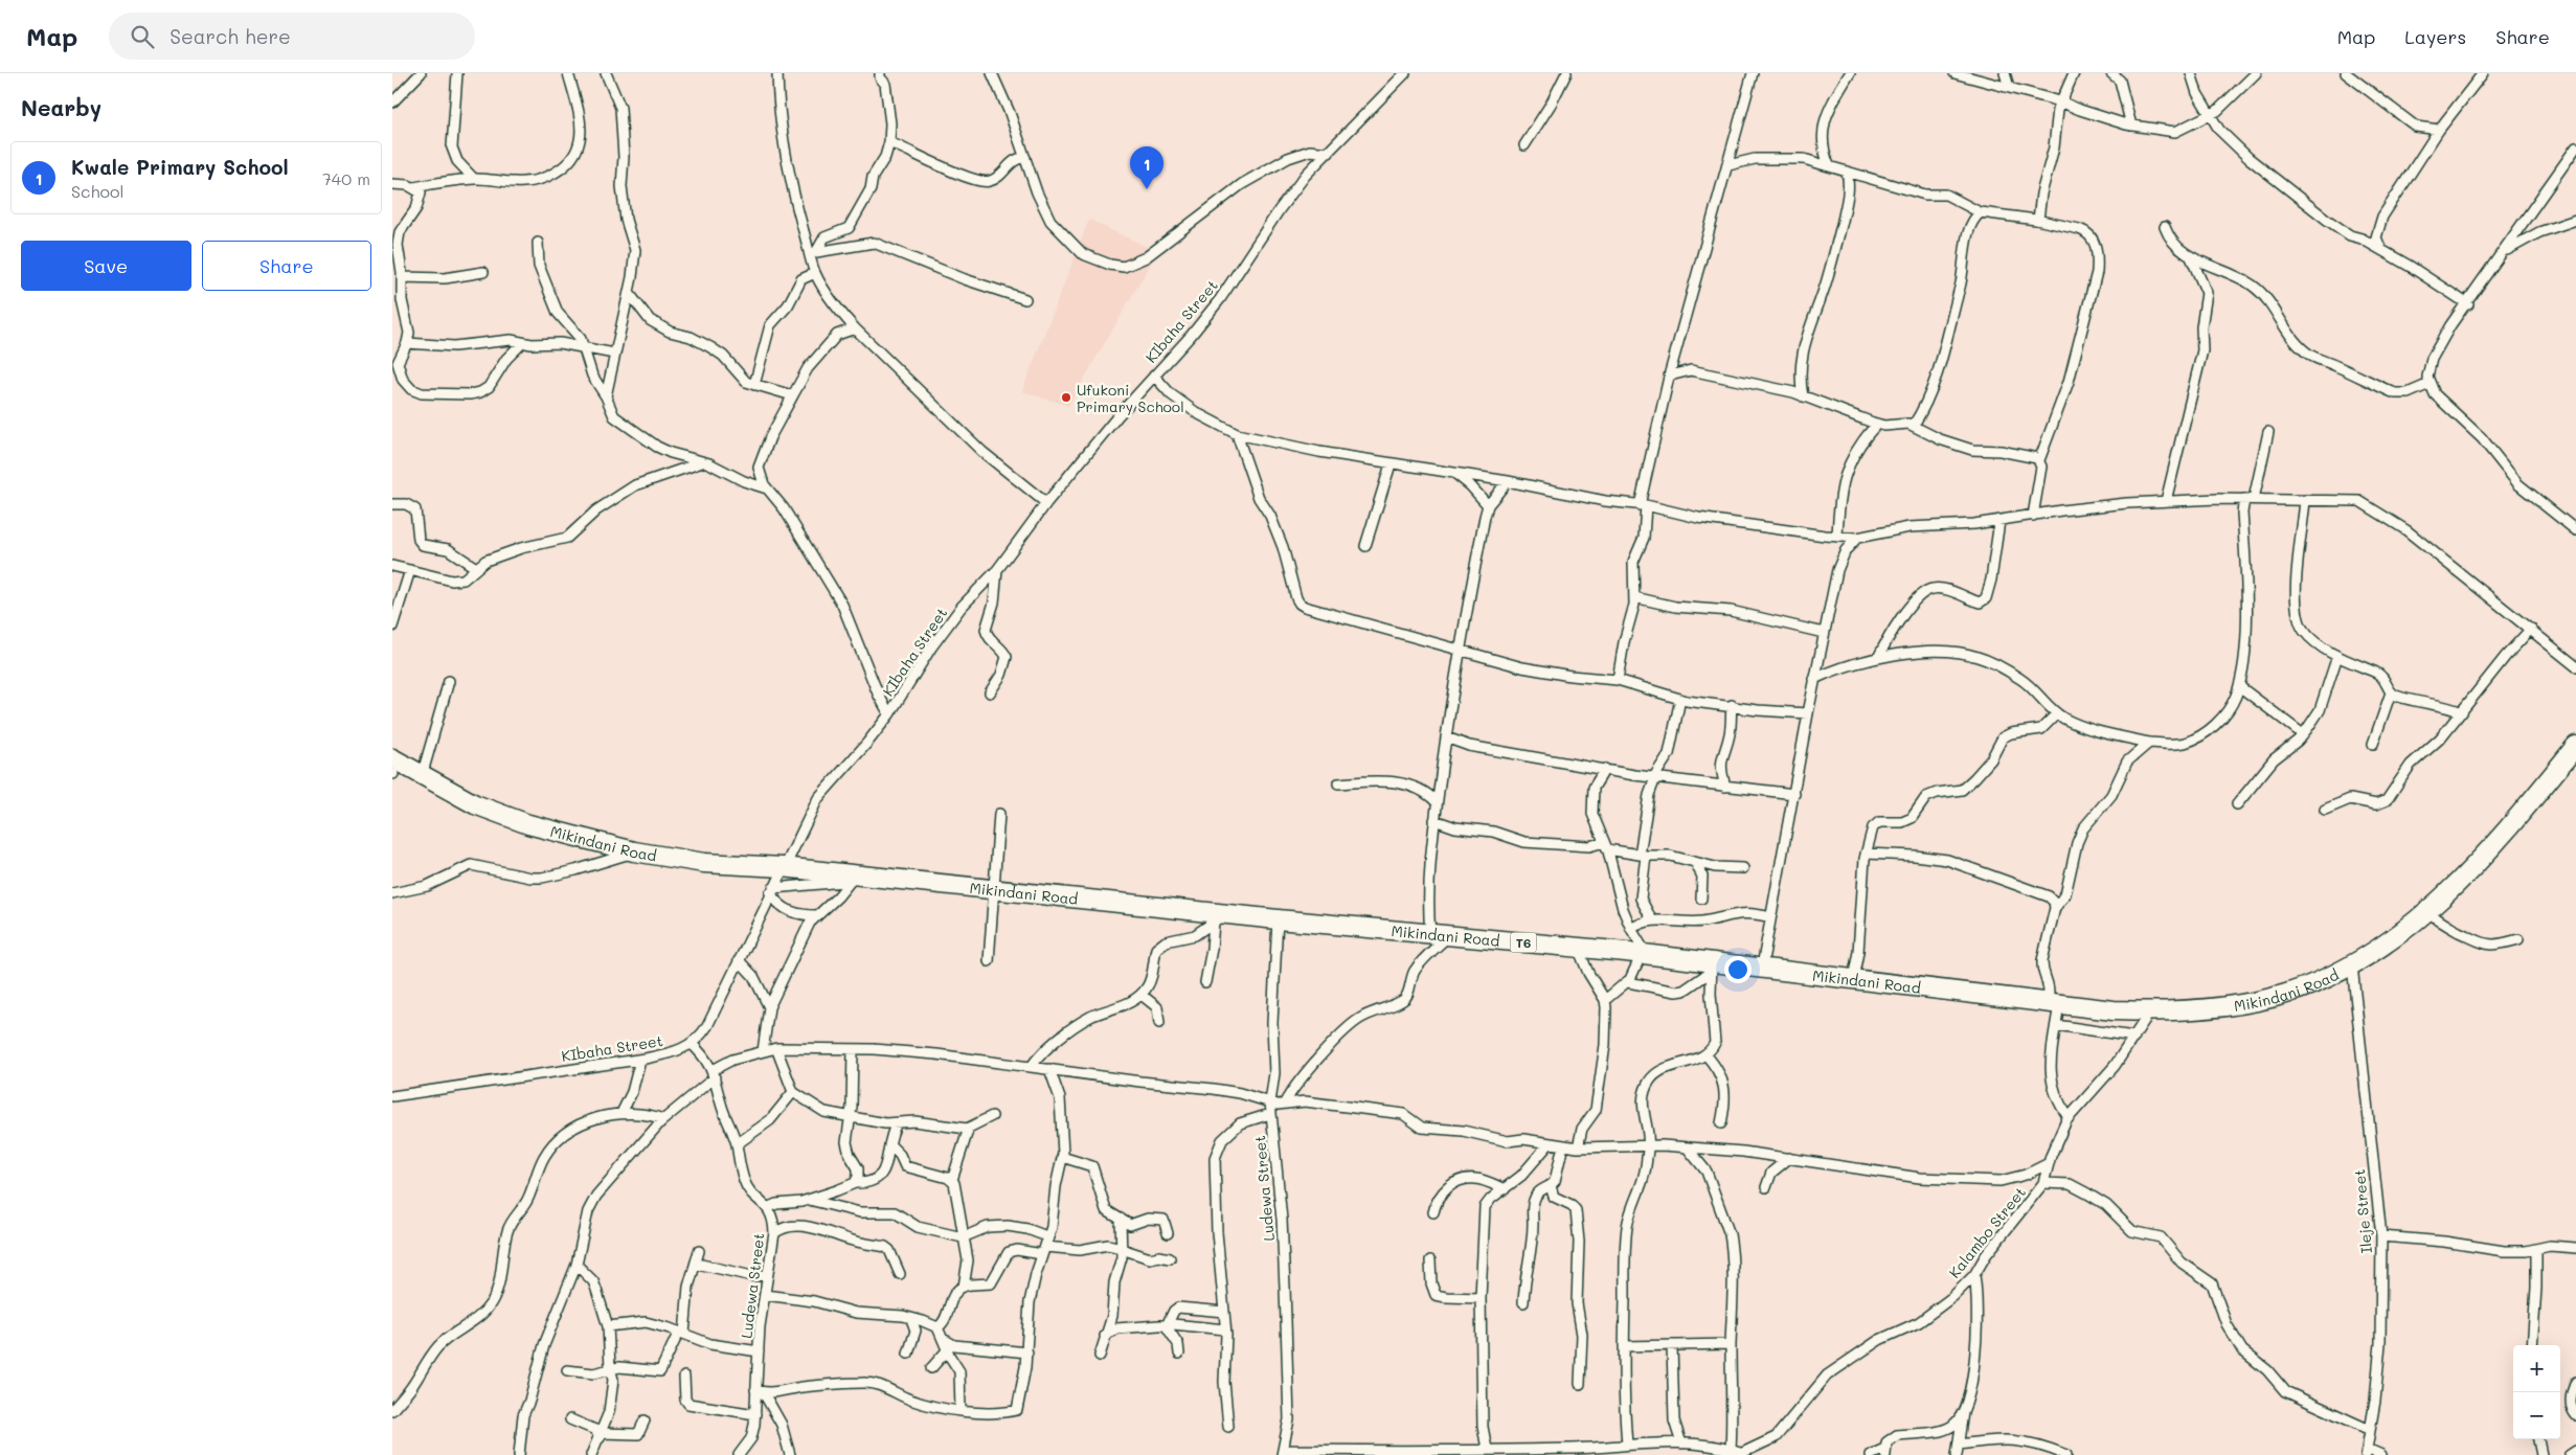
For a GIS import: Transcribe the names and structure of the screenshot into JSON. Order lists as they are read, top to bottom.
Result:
{
  "streets": {
    "highway": ["Mikindani Road", "T6"],
    "street": [
      "KIbaha Street",
      "Ludewa Street",
      "Ileje Street",
      "Kalambo Street"
    ]
  },
  "crossings": [
    ["KIbaha Street", "Mikindani Road"],
    ["Mikindani Road", "Ludewa Street"],
    ["Mikindani Road", "Ileje Street"],
    ["Mikindani Road", "Kalambo Street"]
  ],
  "places": ["Ufukoni Primary School"],
  "page": {
    "header": "Map",
    "search": "Search here",
    "nav": ["Map", "Layers", "Share"],
    "heading": "Nearby",
    "list": [
      {
        "mark": "1",
        "name": "Kwale Primary School",
        "note": "School",
        "value": "740 m"
      }
    ],
    "pins": "1",
    "buttons": ["Save", "Share"],
    "map_buttons": ["+", "−"]
  }
}
